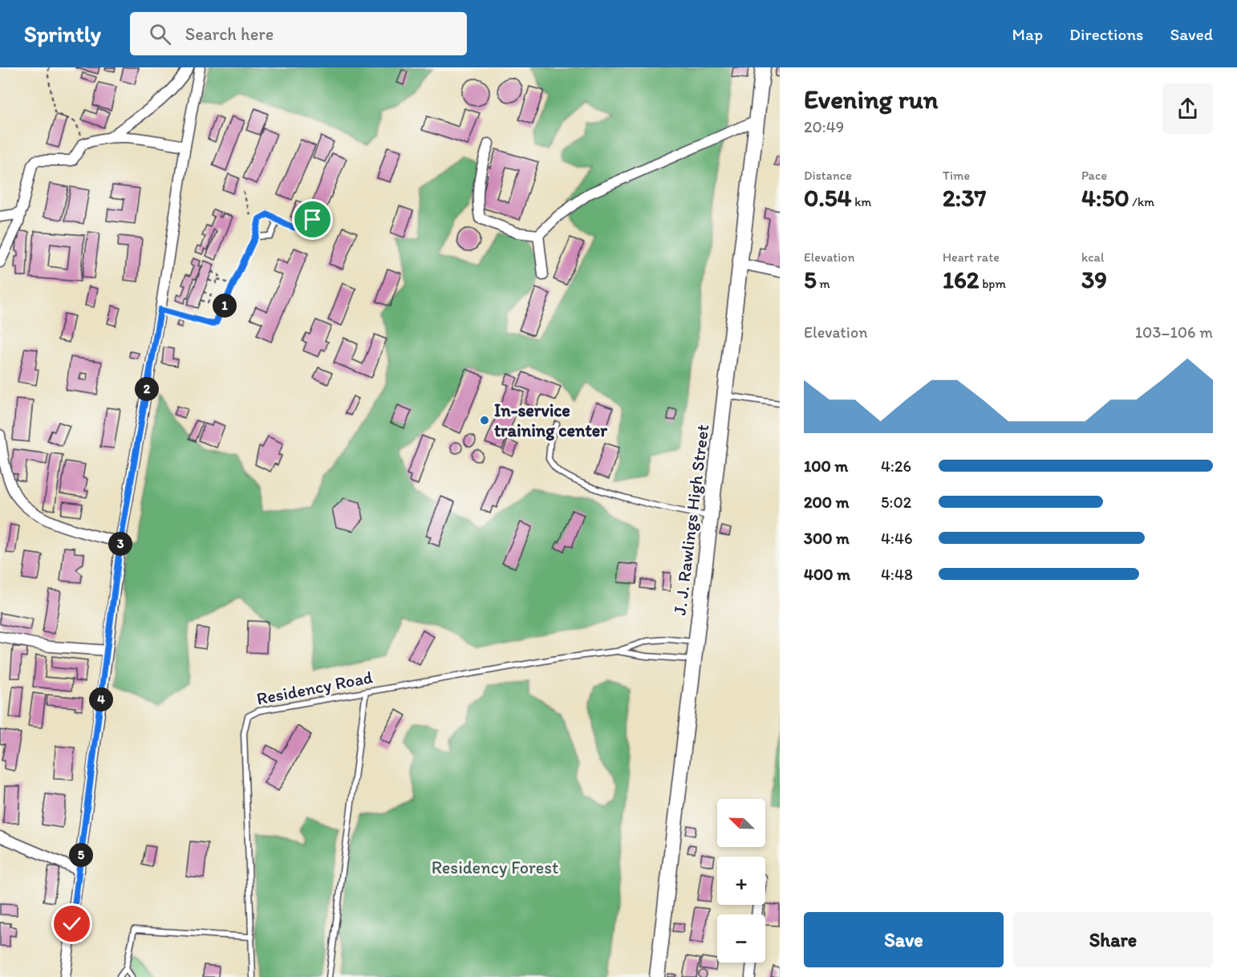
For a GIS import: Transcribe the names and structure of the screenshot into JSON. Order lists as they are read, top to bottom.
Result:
{
  "streets": {
    "main road": ["J. J. Rawlings High Street"],
    "lane": ["Residency Road"]
  },
  "crossings": [
    ["J. J. Rawlings High Street", "Residency Road"]
  ],
  "parks": ["Residency Forest"],
  "places": ["In-service training center"],
  "north": "top left",
  "page": {
    "header": "Sprintly",
    "search": "Search here",
    "nav": ["Map", "Directions", "Saved"],
    "heading": ["Evening run", "20:49"],
    "stats": [
      ["Distance", "0.54 km"],
      ["Time", "2:37"],
      ["Pace", "4:50 /km"],
      ["Elevation", "5 m"],
      ["Heart rate", "162 bpm"],
      ["kcal", "39"]
    ],
    "pins": [
      "1",
      "2",
      "3",
      "4",
      "5"
    ],
    "chart": ["Elevation", "103–106 m"],
    "list": [
      {
        "name": "100 m",
        "note": "4:26"
      },
      {
        "name": "200 m",
        "note": "5:02"
      },
      {
        "name": "300 m",
        "note": "4:46"
      },
      {
        "name": "400 m",
        "note": "4:48"
      }
    ],
    "map_buttons": ["+", "−"],
    "buttons": ["Save", "Share"]
  }
}
